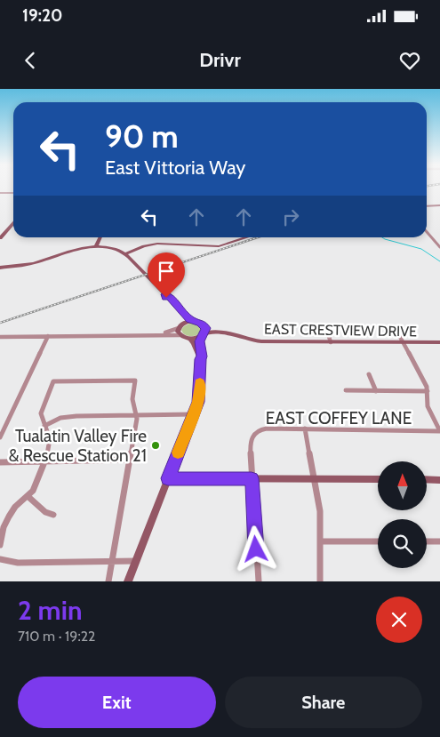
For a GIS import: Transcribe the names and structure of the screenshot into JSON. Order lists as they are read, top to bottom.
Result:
{
  "streets": {
    "street": ["EAST CRESTVIEW DRIVE", "EAST COFFEY LANE"]
  },
  "places": ["Tualatin Valley Fire & Rescue Station 21"],
  "north": "top",
  "page": {
    "status": "19:20",
    "header": "Drivr",
    "turn": ["90 m", "East Vittoria Way"],
    "heading": ["2 min", "710 m · 19:22"],
    "buttons": ["Exit", "Share"]
  }
}
